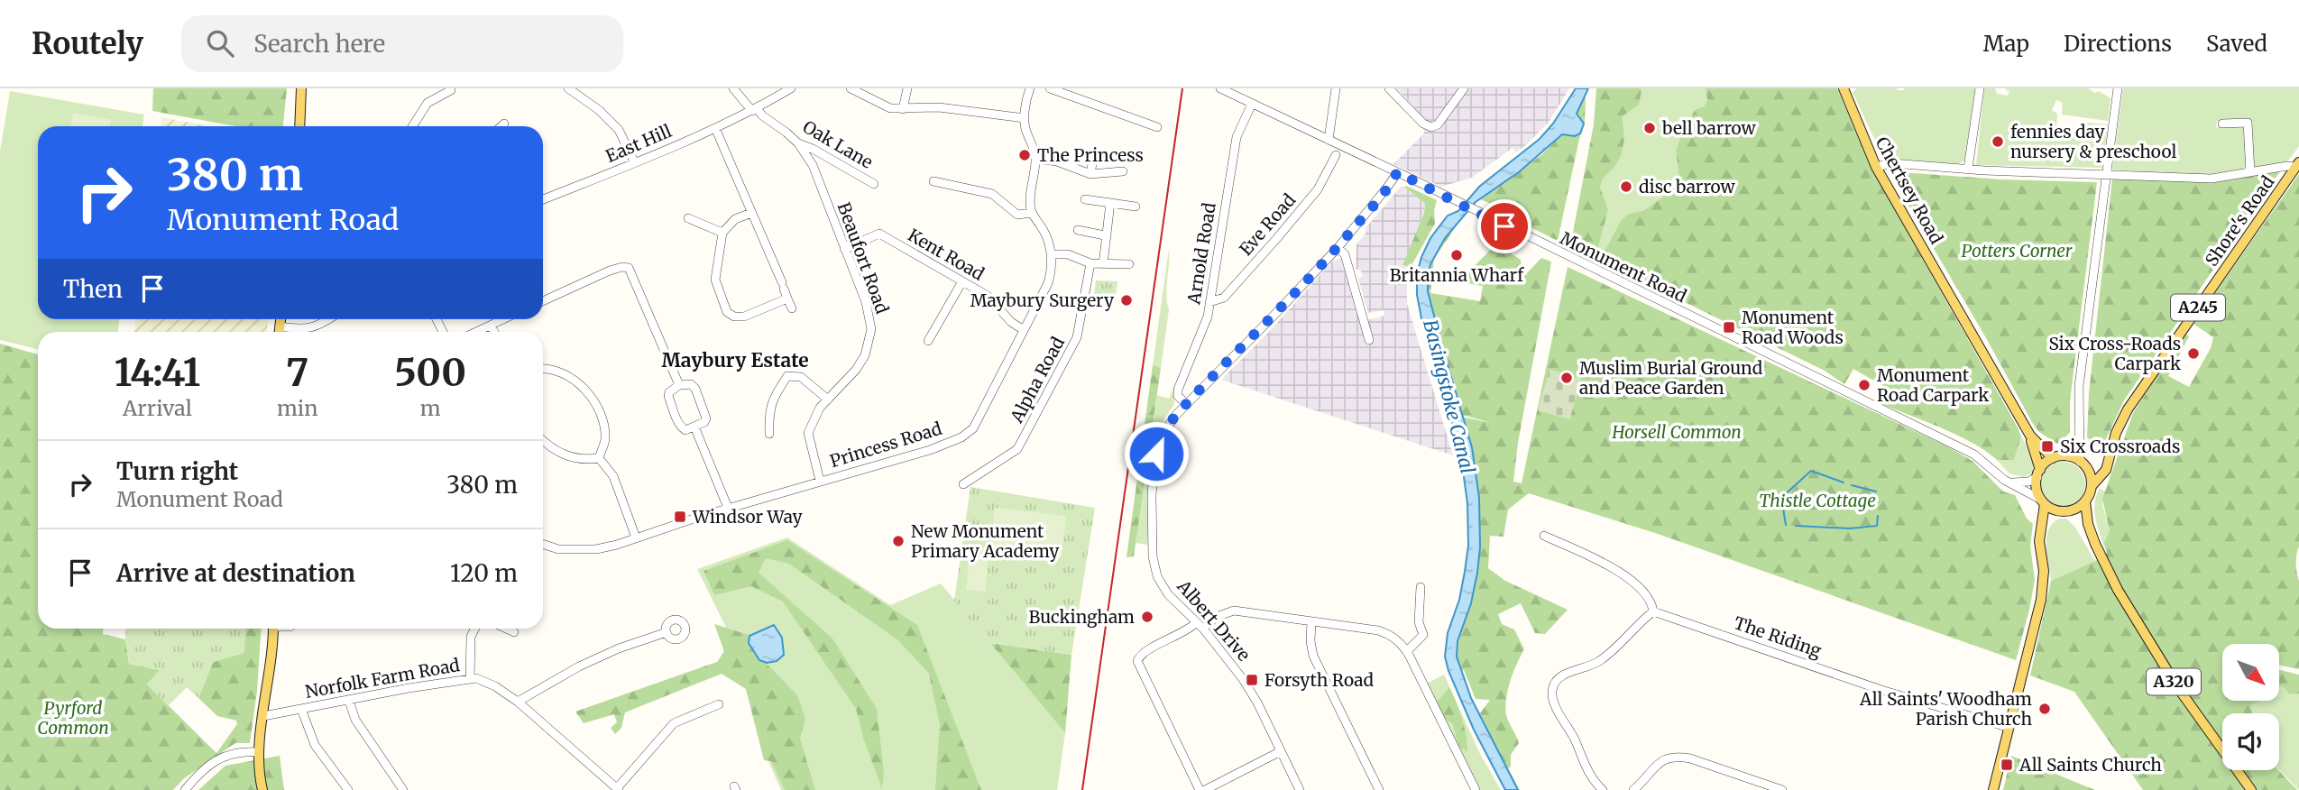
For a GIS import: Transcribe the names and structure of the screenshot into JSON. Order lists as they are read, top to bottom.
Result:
{
  "streets": {
    "main road": [
      "Chertsey Road",
      "Shore's Road",
      "A245",
      "A320"
    ],
    "street": [
      "East Hill",
      "Oak Lane",
      "Eve Road",
      "Arnold Road",
      "Kent Road",
      "Beaufort Road",
      "Monument Road",
      "Alpha Road",
      "Princess Road",
      "Albert Drive",
      "The Riding",
      "Norfolk Farm Road"
    ]
  },
  "crossings": [
    ["East Hill", "Oak Lane"],
    ["Oak Lane", "Beaufort Road"],
    ["Chertsey Road", "Shore's Road"],
    ["Chertsey Road", "Monument Road"],
    ["Chertsey Road", "A245"],
    ["Chertsey Road", "A320"],
    ["Shore's Road", "Monument Road"],
    ["Shore's Road", "A245"],
    ["Shore's Road", "A320"],
    ["Eve Road", "Arnold Road"],
    ["Arnold Road", "Monument Road"],
    ["Arnold Road", "Albert Drive"],
    ["Kent Road", "Beaufort Road"],
    ["Kent Road", "Princess Road"],
    ["Beaufort Road", "Princess Road"],
    ["Monument Road", "A245"],
    ["Monument Road", "Albert Drive"],
    ["Monument Road", "A320"],
    ["A245", "A320"]
  ],
  "districts": ["Maybury Estate"],
  "water": ["Basingstoke Canal"],
  "parks": [
    "Potters Corner",
    "Horsell Common",
    "Thistle Cottage",
    "Pyrford Common"
  ],
  "places": {
    "other": [
      "bell barrow",
      "fennies day nursery & preschool",
      "The Princess",
      "disc barrow",
      "Britannia Wharf",
      "Maybury Surgery",
      "Six Cross-Roads Carpark",
      "Muslim Burial Ground and Peace Garden",
      "Monument Road Carpark",
      "New Monument Primary Academy",
      "Buckingham",
      "All Saints' Woodham Parish Church"
    ],
    "transit": [
      "Monument Road Woods",
      "Six Crossroads",
      "Windsor Way",
      "Forsyth Road",
      "All Saints Church"
    ]
  },
  "north": "bottom right",
  "page": {
    "header": "Routely",
    "search": "Search here",
    "nav": ["Map", "Directions", "Saved"],
    "turn": ["380 m", "Monument Road"],
    "then": "Then",
    "eta": [
      "14:41",
      "Arrival",
      "7",
      "min",
      "500",
      "m"
    ],
    "list": [
      {
        "name": "Turn right",
        "note": "Monument Road",
        "value": "380 m"
      },
      {
        "name": "Arrive at destination",
        "value": "120 m"
      }
    ]
  }
}
